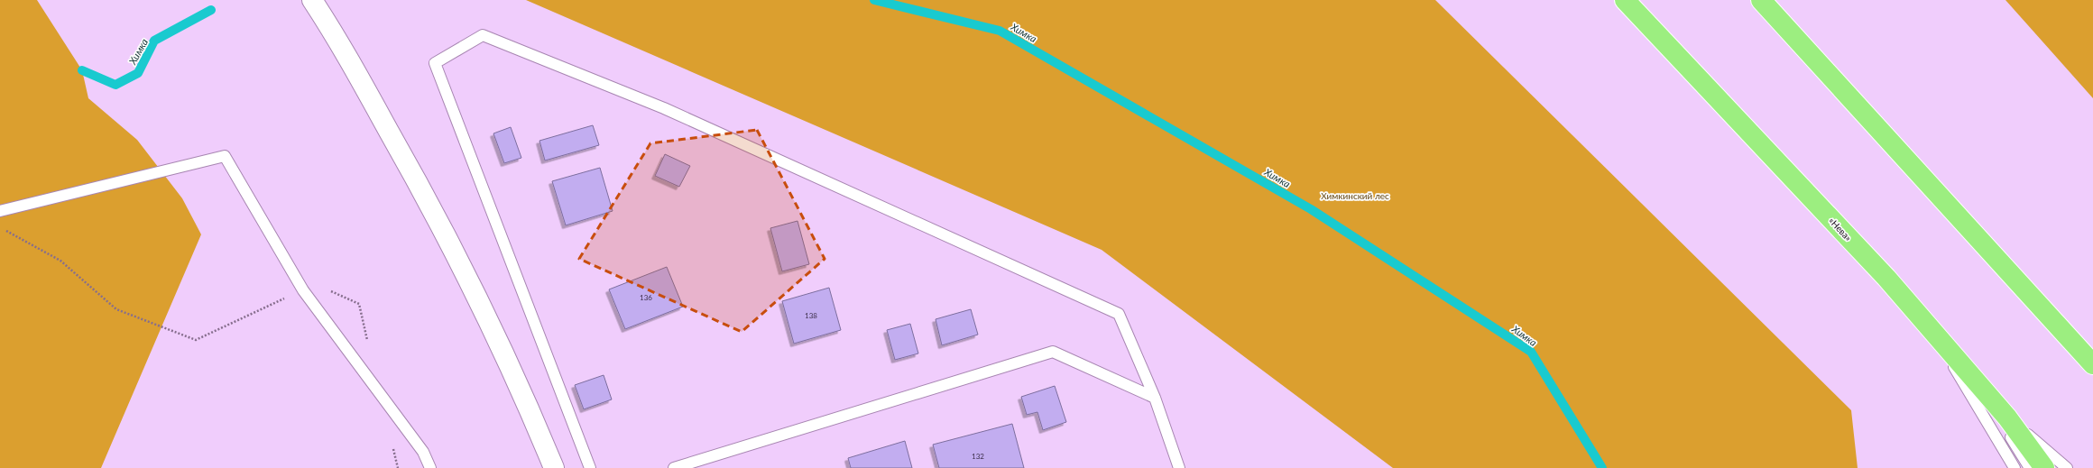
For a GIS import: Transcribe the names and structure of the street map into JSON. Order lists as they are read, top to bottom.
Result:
{
  "streets": {
    "highway": ["«Нева»"]
  },
  "water": ["Химка"],
  "parks": ["Химкинский лес"],
  "house_numbers": ["136", "138", "132"]
}
